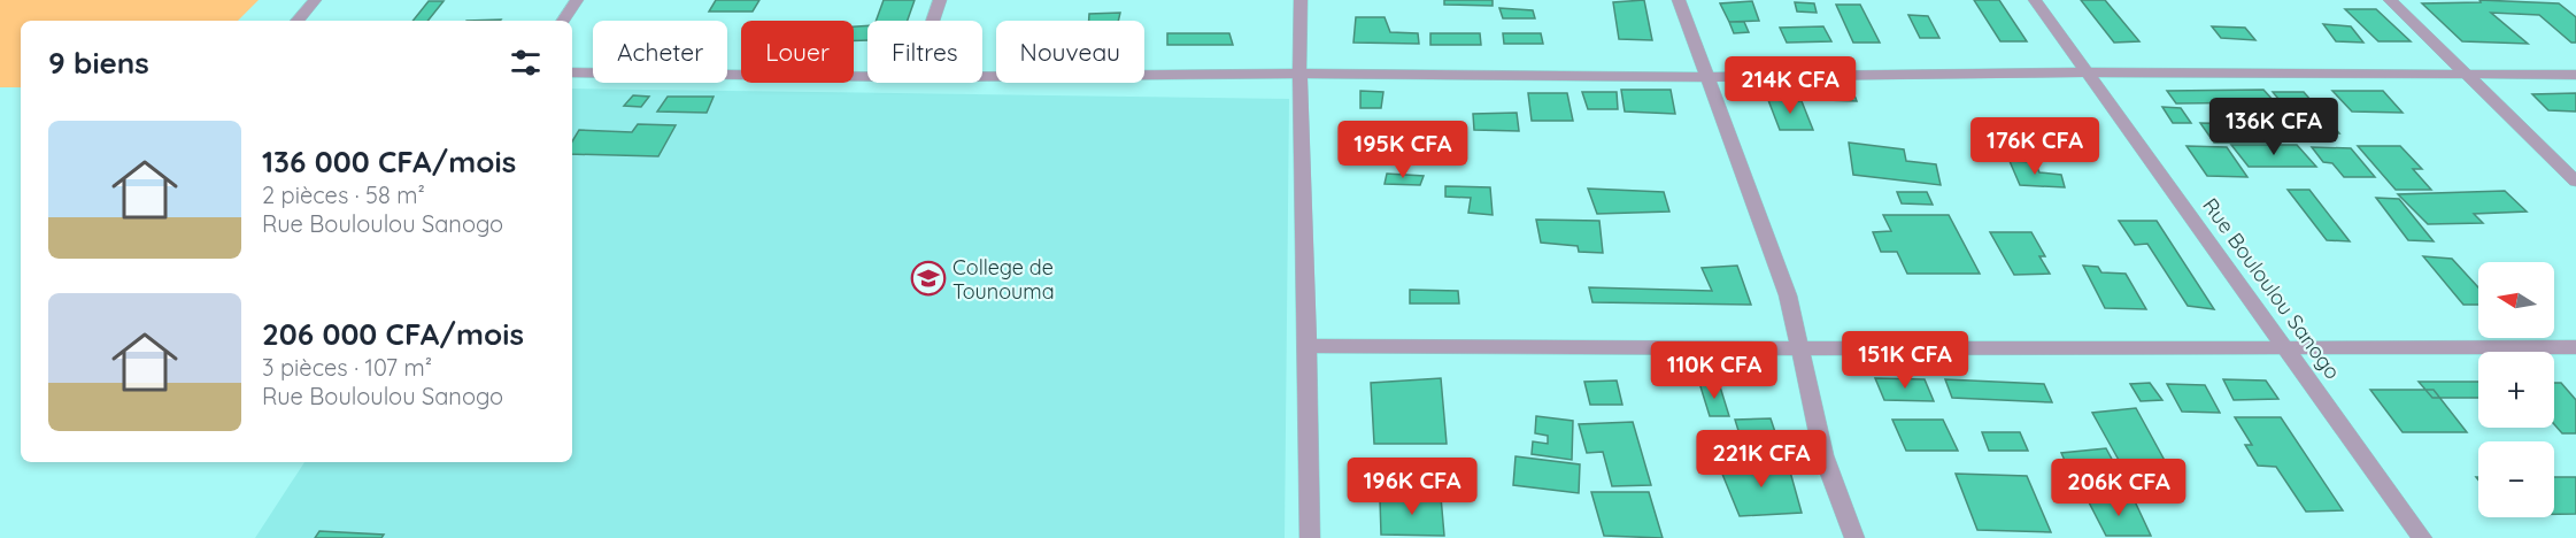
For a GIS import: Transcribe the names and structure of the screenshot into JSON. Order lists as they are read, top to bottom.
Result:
{
  "streets": {
    "street": ["Rue Bouloulou Sanogo"]
  },
  "places": {
    "school or university": ["College de Tounouma"]
  },
  "north": "left",
  "page": {
    "chip": [
      "Acheter",
      "Louer",
      "Filtres",
      "Nouveau"
    ],
    "heading": "9 biens",
    "price": [
      "214K CFA",
      "136K CFA",
      "176K CFA",
      "195K CFA",
      "151K CFA",
      "110K CFA",
      "221K CFA",
      "196K CFA",
      "206K CFA"
    ],
    "list": [
      {
        "name": "136 000 CFA/mois",
        "note": "2 pièces · 58 m² · Rue Bouloulou Sanogo"
      },
      {
        "name": "206 000 CFA/mois",
        "note": "3 pièces · 107 m² · Rue Bouloulou Sanogo"
      }
    ],
    "map_buttons": ["+", "−"]
  }
}
